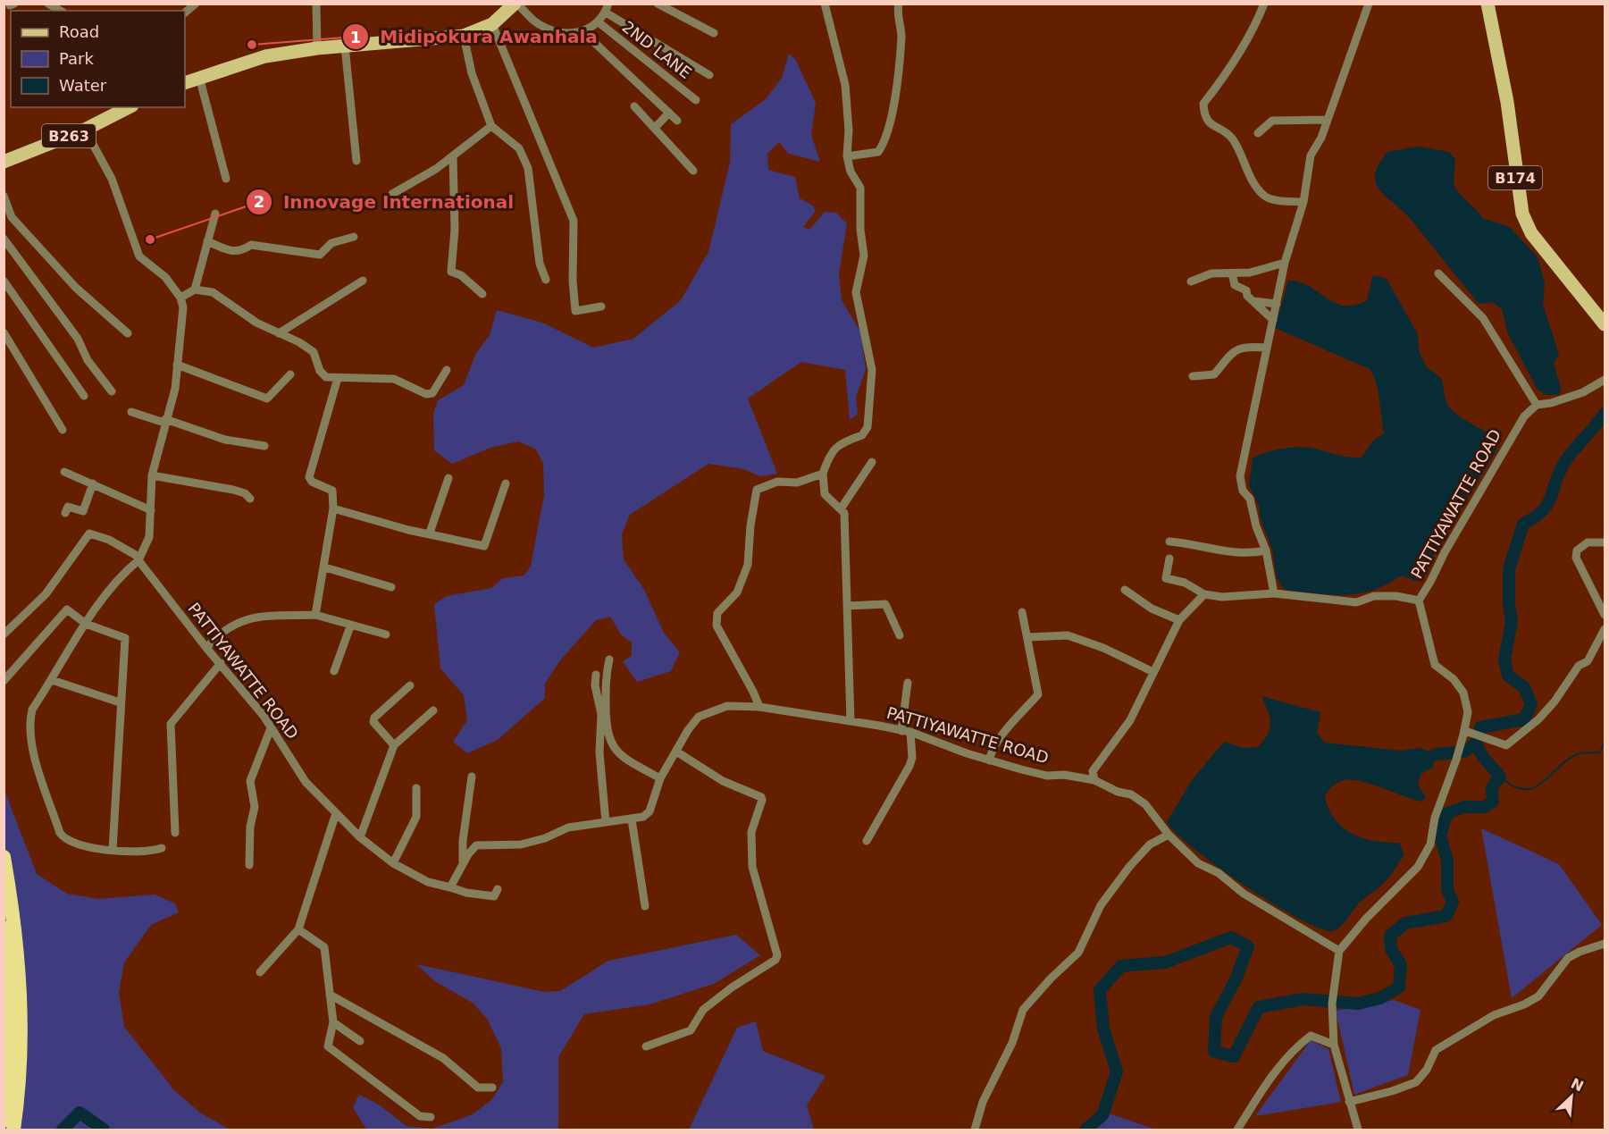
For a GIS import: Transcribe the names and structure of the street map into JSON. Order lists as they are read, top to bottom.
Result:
{
  "streets": {
    "main road": ["B263", "B174"],
    "street": ["2ND LANE", "PATTIYAWATTE ROAD"]
  },
  "places": ["Midipokura Awanhala", "Innovage International"],
  "legend": ["Road", "Park", "Water"],
  "north": "top right"
}
